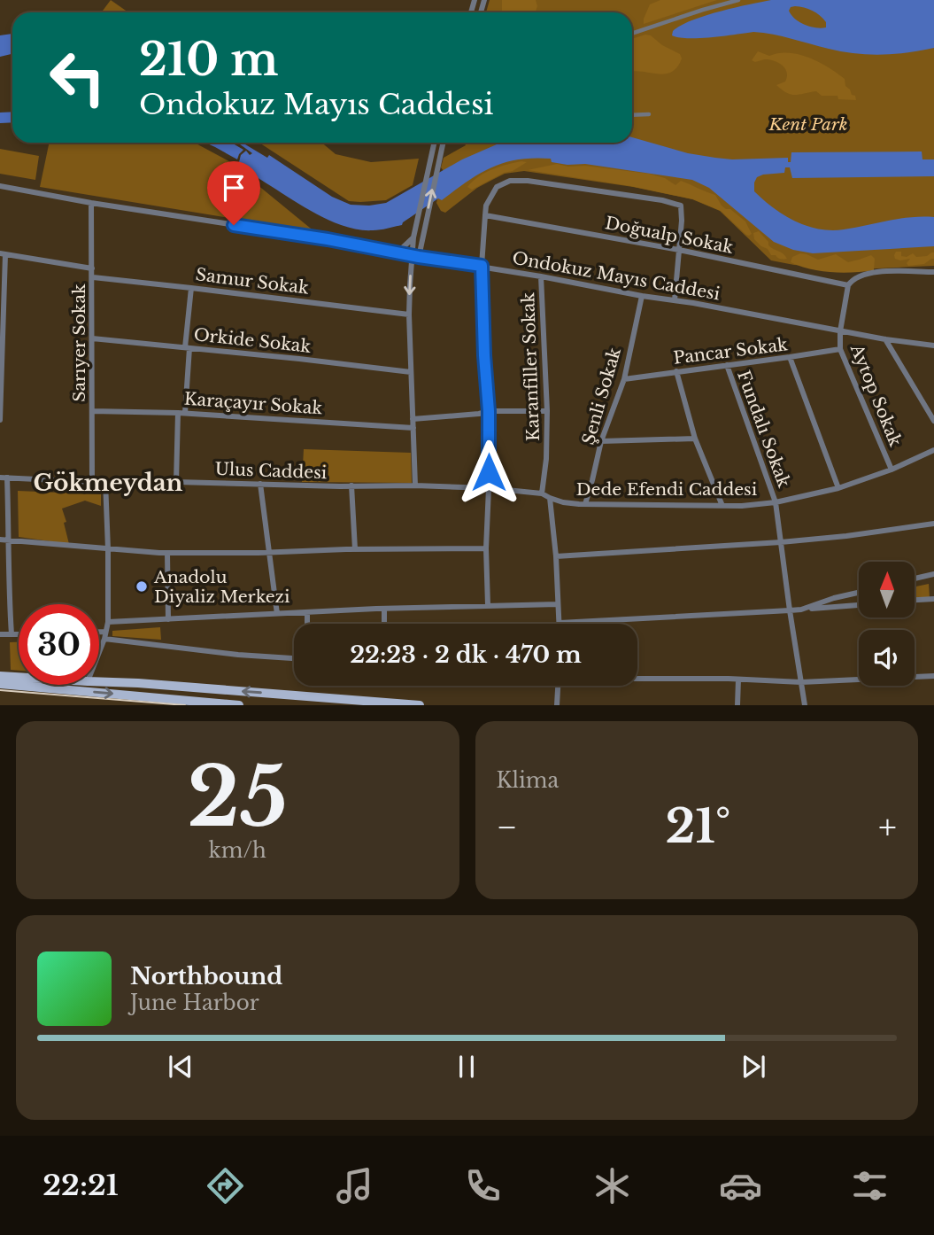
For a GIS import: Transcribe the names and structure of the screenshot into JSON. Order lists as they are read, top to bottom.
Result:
{
  "streets": {
    "street": [
      "Doğualp Sokak",
      "Ondokuz Mayıs Caddesi",
      "Samur Sokak",
      "Orkide Sokak",
      "Sarıyer Sokak",
      "Pancar Sokak",
      "Karanfiller Sokak",
      "Aytop Sokak",
      "Şenli Sokak",
      "Karaçayır Sokak",
      "Fundalı Sokak",
      "Ulus Caddesi",
      "Dede Efendi Caddesi"
    ]
  },
  "crossings": [
    ["Ondokuz Mayıs Caddesi", "Sarıyer Sokak"],
    ["Ondokuz Mayıs Caddesi", "Karanfiller Sokak"],
    ["Ondokuz Mayıs Caddesi", "Aytop Sokak"],
    ["Ondokuz Mayıs Caddesi", "Şenli Sokak"],
    ["Samur Sokak", "Sarıyer Sokak"],
    ["Orkide Sokak", "Sarıyer Sokak"],
    ["Sarıyer Sokak", "Karaçayır Sokak"],
    ["Sarıyer Sokak", "Ulus Caddesi"],
    ["Pancar Sokak", "Aytop Sokak"],
    ["Pancar Sokak", "Şenli Sokak"],
    ["Pancar Sokak", "Fundalı Sokak"],
    ["Karanfiller Sokak", "Ulus Caddesi"],
    ["Karanfiller Sokak", "Dede Efendi Caddesi"],
    ["Aytop Sokak", "Dede Efendi Caddesi"],
    ["Şenli Sokak", "Dede Efendi Caddesi"],
    ["Fundalı Sokak", "Dede Efendi Caddesi"],
    ["Ulus Caddesi", "Dede Efendi Caddesi"]
  ],
  "districts": ["Gökmeydan"],
  "parks": ["Kent Park"],
  "places": ["Anadolu Diyaliz Merkezi"],
  "north": "top",
  "page": {
    "turn": ["210 m", "Ondokuz Mayıs Caddesi"],
    "limit": "30",
    "trip": "22:23 · 2 dk · 470 m",
    "tile": [
      ["25", "km/h"],
      "Klima"
    ],
    "heat": ["−", "21°", "+"],
    "song": ["Northbound", "June Harbor"],
    "tabs": "22:21"
  }
}
